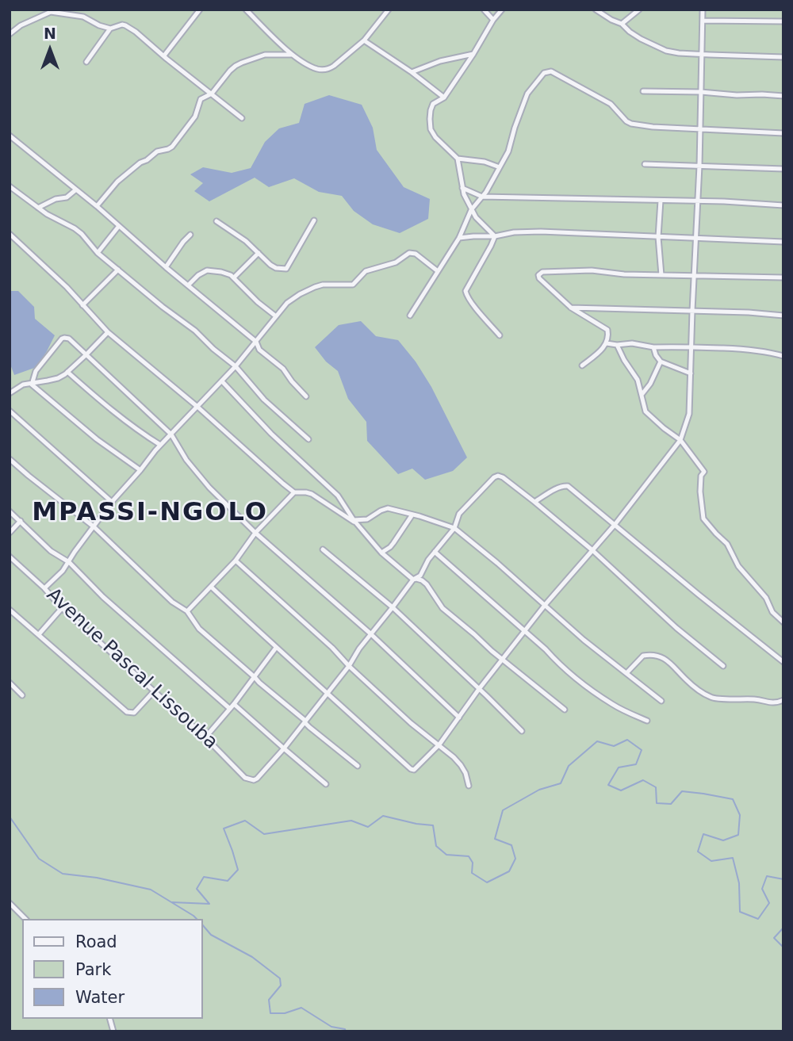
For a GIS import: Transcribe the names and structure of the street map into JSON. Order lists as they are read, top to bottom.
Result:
{
  "streets": {
    "street": ["Avenue Pascal Lissouba"]
  },
  "districts": ["MPASSI-NGOLO"],
  "legend": ["Road", "Park", "Water"],
  "north": "top"
}
